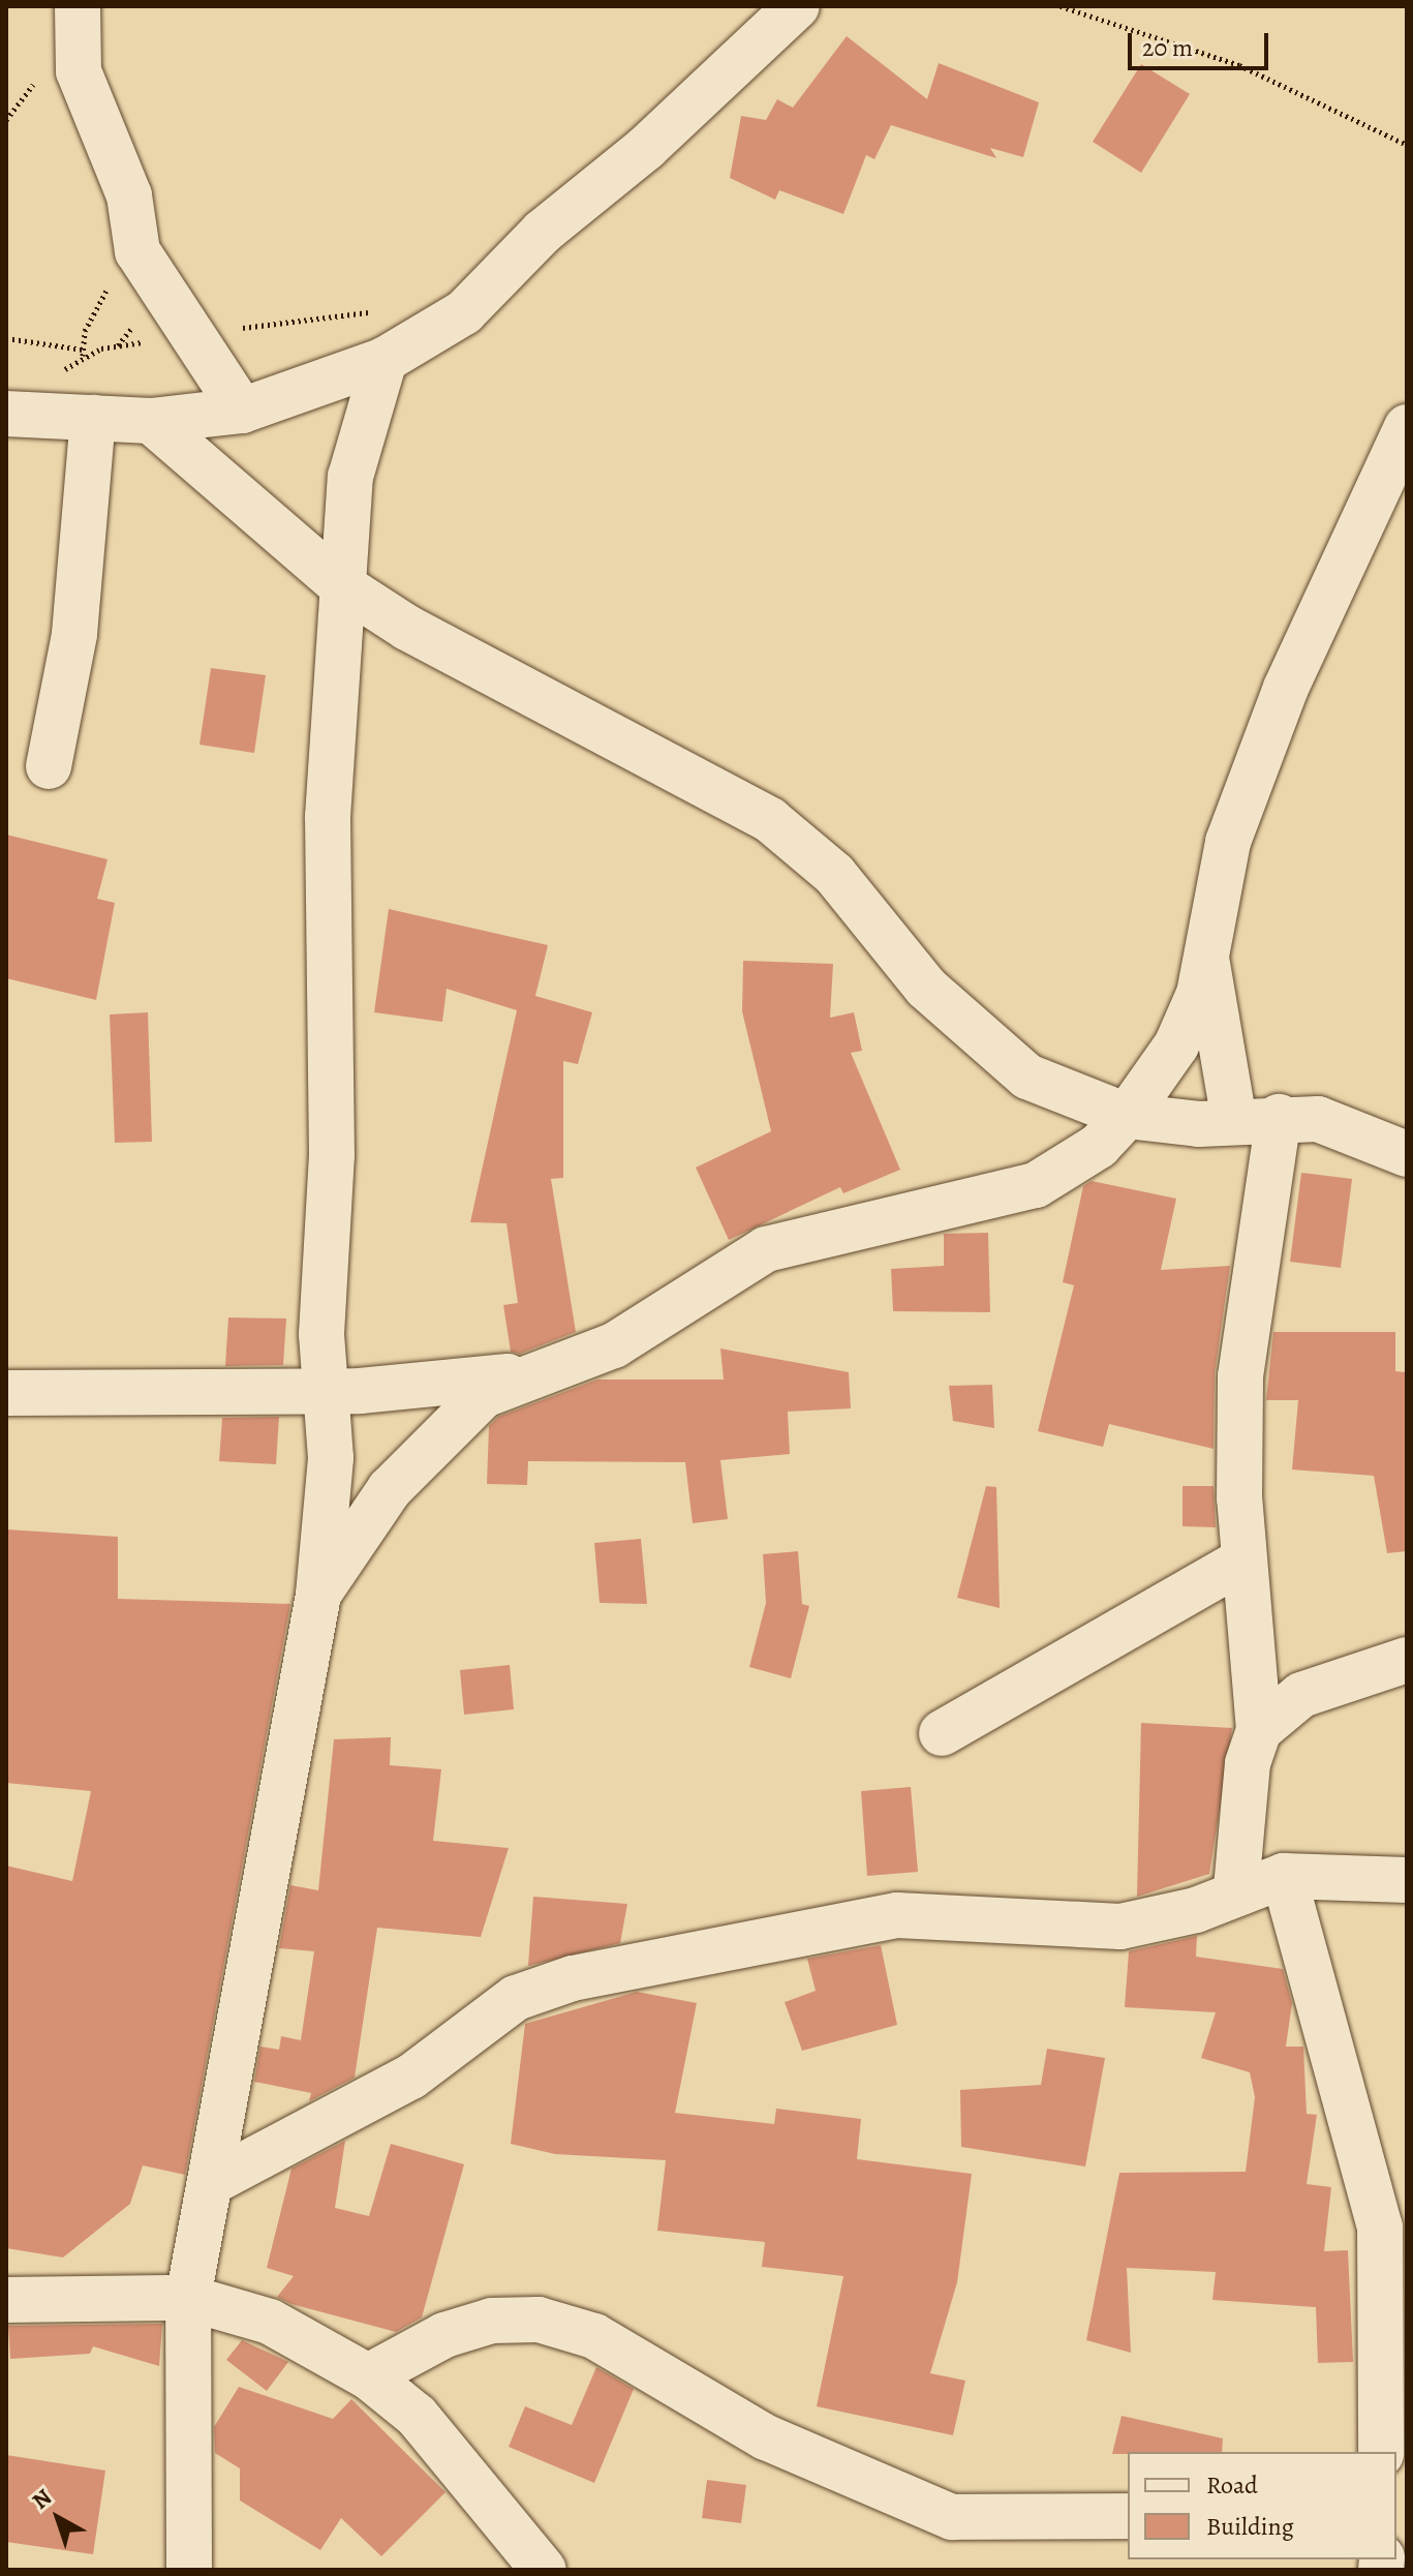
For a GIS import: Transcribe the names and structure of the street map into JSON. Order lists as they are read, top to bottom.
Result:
{
  "legend": ["Road", "Building"],
  "scale_bar": "20 m",
  "north": "top left"
}
